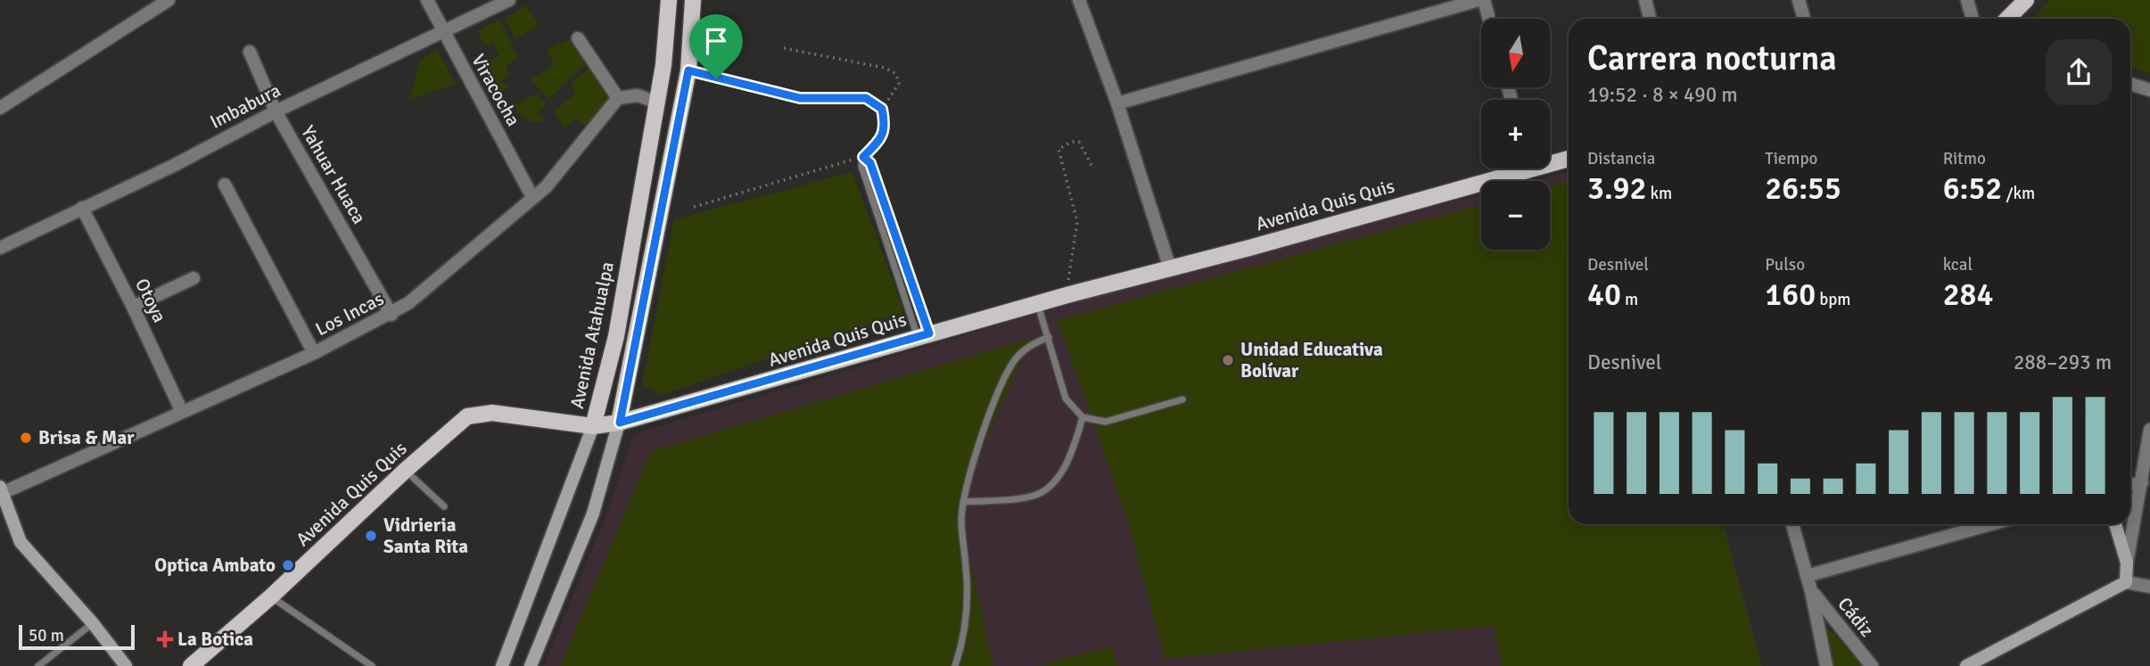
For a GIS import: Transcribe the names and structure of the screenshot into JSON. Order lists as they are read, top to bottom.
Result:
{
  "streets": {
    "main road": ["Avenida Quis Quis", "Avenida Atahualpa"],
    "street": [
      "Viracocha",
      "Imbabura",
      "Yahuar Huaca",
      "Otoya",
      "Los Incas",
      "Cádiz"
    ]
  },
  "crossings": [
    ["Viracocha", "Imbabura"],
    ["Viracocha", "Los Incas"],
    ["Imbabura", "Yahuar Huaca"],
    ["Imbabura", "Otoya"],
    ["Yahuar Huaca", "Los Incas"],
    ["Avenida Quis Quis", "Avenida Atahualpa"],
    ["Otoya", "Los Incas"]
  ],
  "places": {
    "other": [
      "Unidad Educativa Bolívar",
      "Brisa & Mar",
      "Vidrieria Santa Rita",
      "Optica Ambato"
    ],
    "health": ["La Botica"]
  },
  "scale_bar": "50 m",
  "north": "bottom",
  "page": {
    "map_buttons": ["+", "−"],
    "heading": ["Carrera nocturna", "19:52 · 8 × 490 m"],
    "stats": [
      ["Distancia", "3.92 km"],
      ["Tiempo", "26:55"],
      ["Ritmo", "6:52 /km"],
      ["Desnivel", "40 m"],
      ["Pulso", "160 bpm"],
      ["kcal", "284"]
    ],
    "chart": ["Desnivel", "288–293 m"],
    "scale": "50 m"
  }
}
